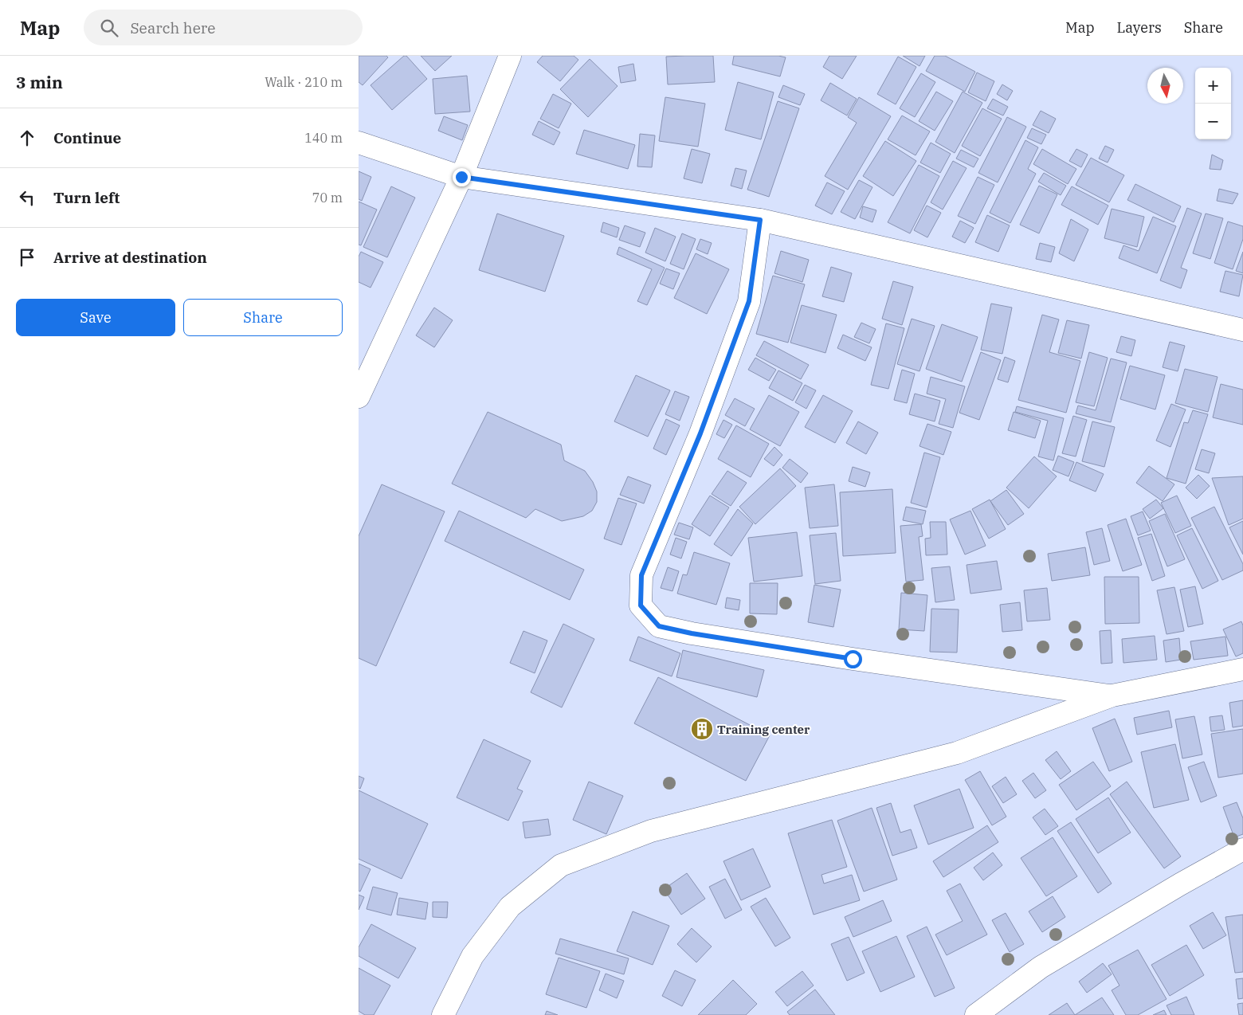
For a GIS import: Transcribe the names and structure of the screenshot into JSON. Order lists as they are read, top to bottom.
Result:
{
  "places": {
    "building": ["Training center"]
  },
  "north": "bottom",
  "page": {
    "header": "Map",
    "search": "Search here",
    "nav": ["Map", "Layers", "Share"],
    "heading": ["3 min", "Walk · 210 m"],
    "map_buttons": ["+", "−"],
    "list": [
      ["Continue", "140 m"],
      ["Turn left", "70 m"],
      "Arrive at destination"
    ],
    "buttons": ["Save", "Share"]
  }
}
